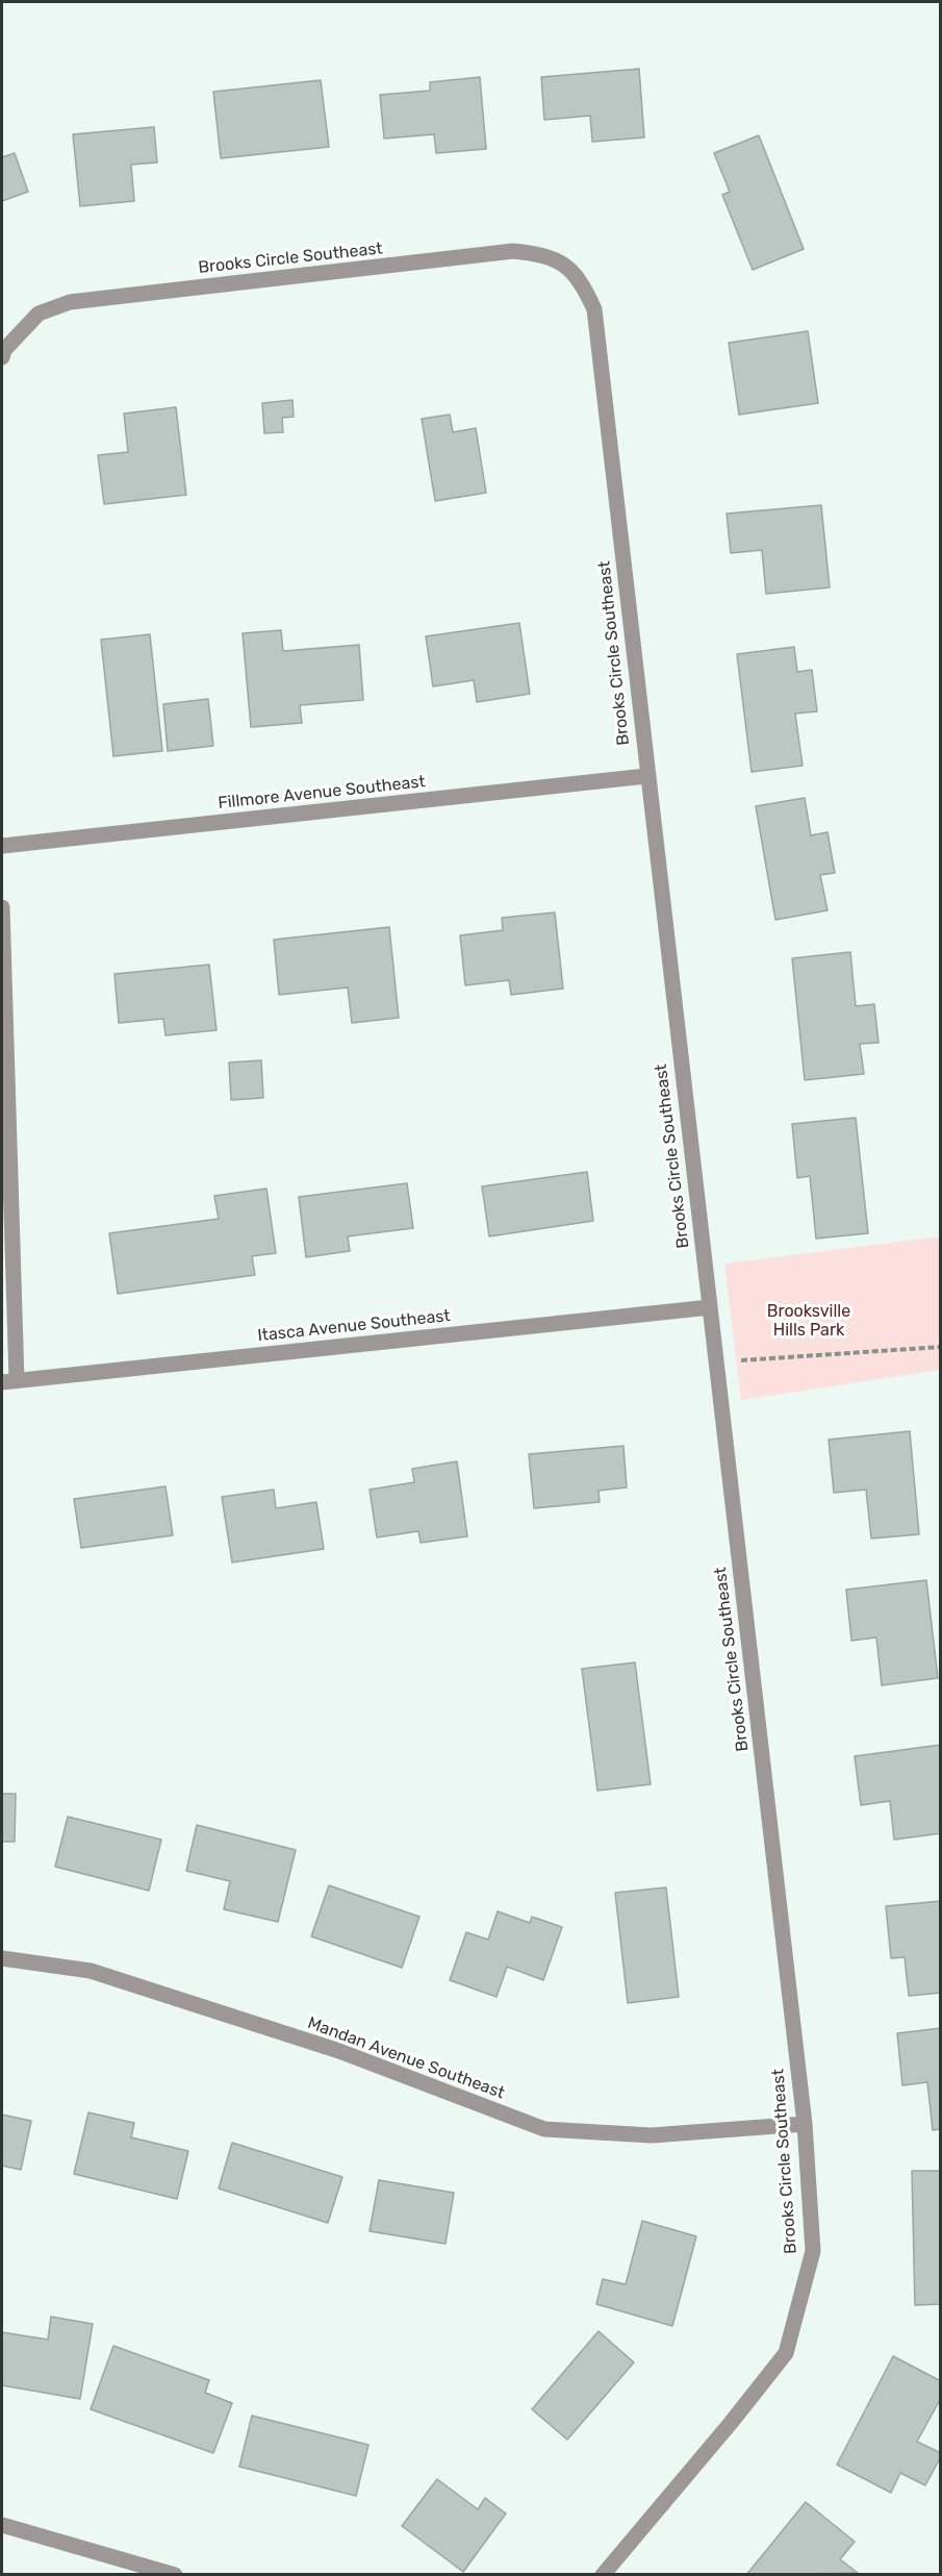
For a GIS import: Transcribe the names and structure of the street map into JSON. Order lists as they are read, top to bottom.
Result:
{
  "streets": {
    "street": [
      "Brooks Circle Southeast",
      "Fillmore Avenue Southeast",
      "Itasca Avenue Southeast",
      "Mandan Avenue Southeast"
    ]
  },
  "crossings": [
    ["Brooks Circle Southeast", "Fillmore Avenue Southeast"],
    ["Brooks Circle Southeast", "Itasca Avenue Southeast"],
    ["Brooks Circle Southeast", "Mandan Avenue Southeast"]
  ],
  "parks": ["Brooksville Hills Park"]
}
